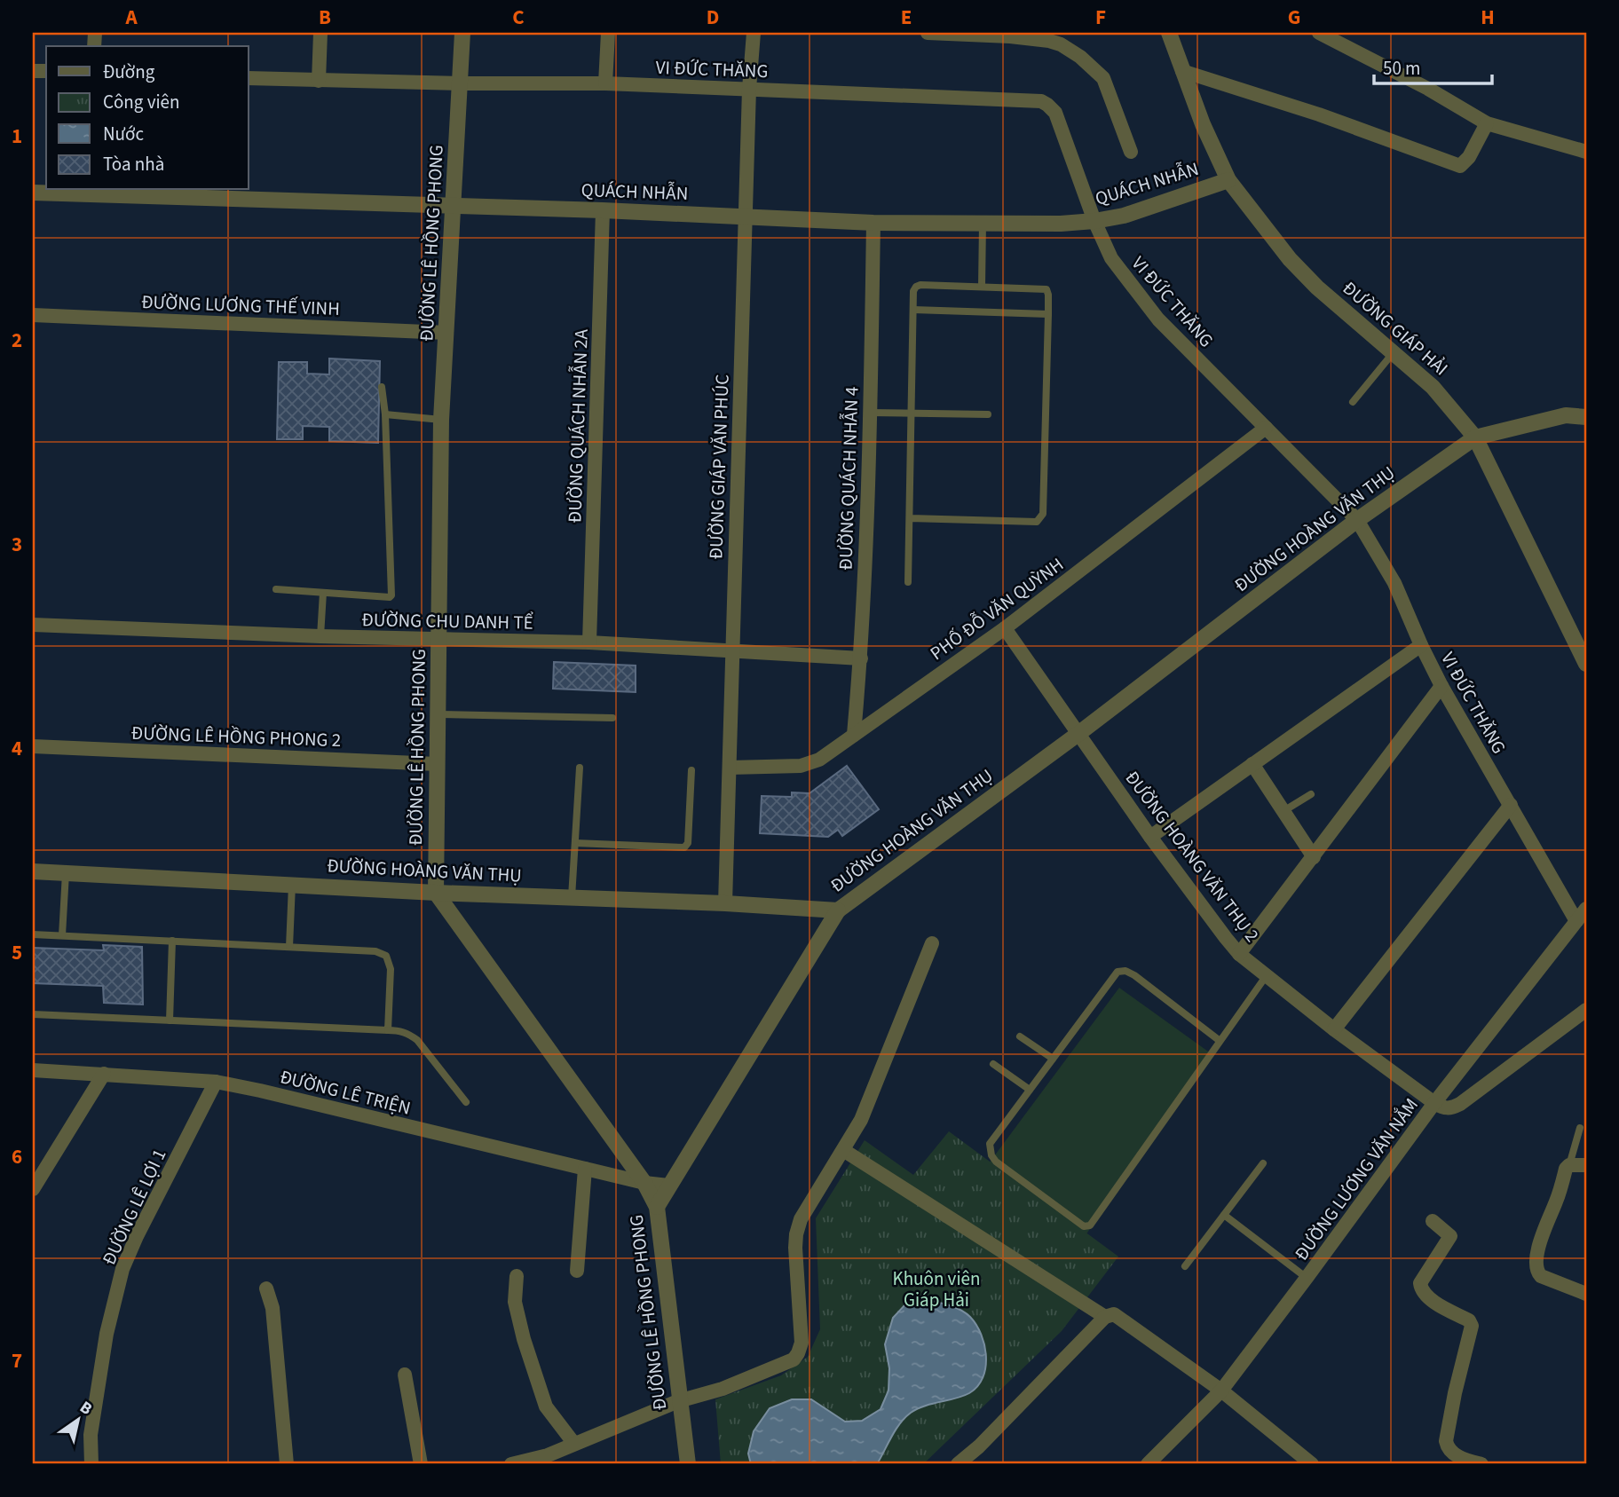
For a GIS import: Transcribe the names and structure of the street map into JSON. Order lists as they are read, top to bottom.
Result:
{
  "streets": {
    "street": [
      "VI ĐỨC THĂNG",
      "QUÁCH NHẪN",
      "ĐƯỜNG LÊ HỒNG PHONG",
      "ĐƯỜNG LƯƠNG THẾ VINH",
      "ĐƯỜNG GIÁP HẢI",
      "ĐƯỜNG QUÁCH NHẪN 2A",
      "ĐƯỜNG GIÁP VĂN PHÚC",
      "ĐƯỜNG QUÁCH NHẪN 4",
      "ĐƯỜNG HOÀNG VĂN THỤ",
      "PHỐ ĐỖ VĂN QUỲNH",
      "ĐƯỜNG CHU DANH TỂ",
      "ĐƯỜNG LÊ HỒNG PHONG 2",
      "ĐƯỜNG HOÀNG VĂN THỤ 2",
      "ĐƯỜNG LÊ TRIỆN",
      "ĐƯỜNG LƯƠNG VĂN NẮM",
      "ĐƯỜNG LÊ LỢI 1"
    ]
  },
  "crossings": [
    ["VI ĐỨC THĂNG", "QUÁCH NHẪN"],
    ["VI ĐỨC THĂNG", "ĐƯỜNG LÊ HỒNG PHONG"],
    ["VI ĐỨC THĂNG", "ĐƯỜNG GIÁP VĂN PHÚC"],
    ["VI ĐỨC THĂNG", "ĐƯỜNG HOÀNG VĂN THỤ"],
    ["VI ĐỨC THĂNG", "PHỐ ĐỖ VĂN QUỲNH"],
    ["VI ĐỨC THĂNG", "ĐƯỜNG LƯƠNG VĂN NẮM"],
    ["QUÁCH NHẪN", "ĐƯỜNG LÊ HỒNG PHONG"],
    ["QUÁCH NHẪN", "ĐƯỜNG GIÁP HẢI"],
    ["QUÁCH NHẪN", "ĐƯỜNG QUÁCH NHẪN 2A"],
    ["QUÁCH NHẪN", "ĐƯỜNG GIÁP VĂN PHÚC"],
    ["QUÁCH NHẪN", "ĐƯỜNG QUÁCH NHẪN 4"],
    ["ĐƯỜNG LÊ HỒNG PHONG", "ĐƯỜNG LƯƠNG THẾ VINH"],
    ["ĐƯỜNG LÊ HỒNG PHONG", "ĐƯỜNG HOÀNG VĂN THỤ"],
    ["ĐƯỜNG LÊ HỒNG PHONG", "ĐƯỜNG CHU DANH TỂ"],
    ["ĐƯỜNG LÊ HỒNG PHONG", "ĐƯỜNG LÊ HỒNG PHONG 2"],
    ["ĐƯỜNG LÊ HỒNG PHONG", "ĐƯỜNG LÊ TRIỆN"],
    ["ĐƯỜNG GIÁP HẢI", "ĐƯỜNG HOÀNG VĂN THỤ"],
    ["ĐƯỜNG QUÁCH NHẪN 2A", "ĐƯỜNG CHU DANH TỂ"],
    ["ĐƯỜNG GIÁP VĂN PHÚC", "ĐƯỜNG HOÀNG VĂN THỤ"],
    ["ĐƯỜNG GIÁP VĂN PHÚC", "PHỐ ĐỖ VĂN QUỲNH"],
    ["ĐƯỜNG GIÁP VĂN PHÚC", "ĐƯỜNG CHU DANH TỂ"],
    ["ĐƯỜNG QUÁCH NHẪN 4", "PHỐ ĐỖ VĂN QUỲNH"],
    ["ĐƯỜNG QUÁCH NHẪN 4", "ĐƯỜNG CHU DANH TỂ"],
    ["ĐƯỜNG HOÀNG VĂN THỤ", "ĐƯỜNG HOÀNG VĂN THỤ 2"],
    ["PHỐ ĐỖ VĂN QUỲNH", "ĐƯỜNG HOÀNG VĂN THỤ 2"],
    ["ĐƯỜNG HOÀNG VĂN THỤ 2", "ĐƯỜNG LƯƠNG VĂN NẮM"],
    ["ĐƯỜNG LÊ TRIỆN", "ĐƯỜNG LÊ LỢI 1"]
  ],
  "parks": ["Khuôn viên Giáp Hải"],
  "legend": [
    "Đường",
    "Công viên",
    "Nước",
    "Tòa nhà"
  ],
  "scale_bar": "50 m",
  "north": "top right",
  "grid": {
    "columns": [
      "A",
      "B",
      "C",
      "D",
      "E",
      "F",
      "G",
      "H"
    ],
    "rows": [
      "1",
      "2",
      "3",
      "4",
      "5",
      "6",
      "7"
    ]
  }
}
